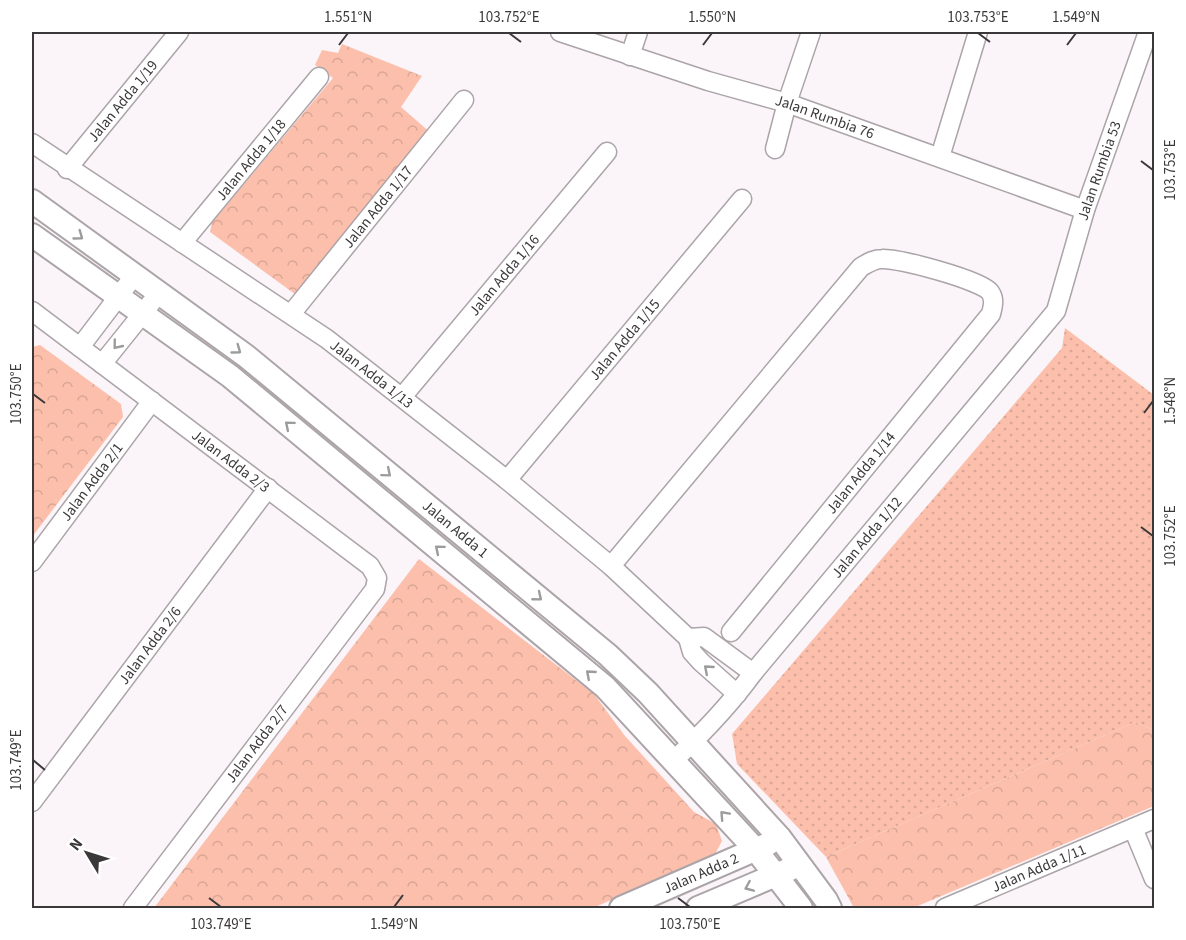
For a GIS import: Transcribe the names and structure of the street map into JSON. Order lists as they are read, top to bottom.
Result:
{
  "streets": {
    "street": [
      "Jalan Adda 1/19",
      "Jalan Rumbia 76",
      "Jalan Adda 1/18",
      "Jalan Rumbia 53",
      "Jalan Adda 1/17",
      "Jalan Adda 1/16",
      "Jalan Adda 1/15",
      "Jalan Adda 1/13",
      "Jalan Adda 2/3",
      "Jalan Adda 1/14",
      "Jalan Adda 2/1",
      "Jalan Adda 1",
      "Jalan Adda 1/12",
      "Jalan Adda 2/6",
      "Jalan Adda 2/7",
      "Jalan Adda 1/11",
      "Jalan Adda 2"
    ]
  },
  "crossings": [
    ["Jalan Adda 1/19", "Jalan Adda 1/13"],
    ["Jalan Rumbia 76", "Jalan Rumbia 53"],
    ["Jalan Adda 1/18", "Jalan Adda 1/13"],
    ["Jalan Rumbia 53", "Jalan Adda 1/12"],
    ["Jalan Adda 1/17", "Jalan Adda 1/13"],
    ["Jalan Adda 1/16", "Jalan Adda 1/13"],
    ["Jalan Adda 1/15", "Jalan Adda 1/13"],
    ["Jalan Adda 1/13", "Jalan Adda 1/14"],
    ["Jalan Adda 2/3", "Jalan Adda 2/1"],
    ["Jalan Adda 2/3", "Jalan Adda 2/6"],
    ["Jalan Adda 2/3", "Jalan Adda 2/7"],
    ["Jalan Adda 1", "Jalan Adda 1/12"],
    ["Jalan Adda 1", "Jalan Adda 2"]
  ],
  "north": "top left",
  "coordinates": [
    "1.551°N",
    "103.752°E",
    "1.550°N",
    "103.753°E",
    "1.549°N",
    "103.750°E",
    "1.548°N",
    "103.749°E"
  ]
}
